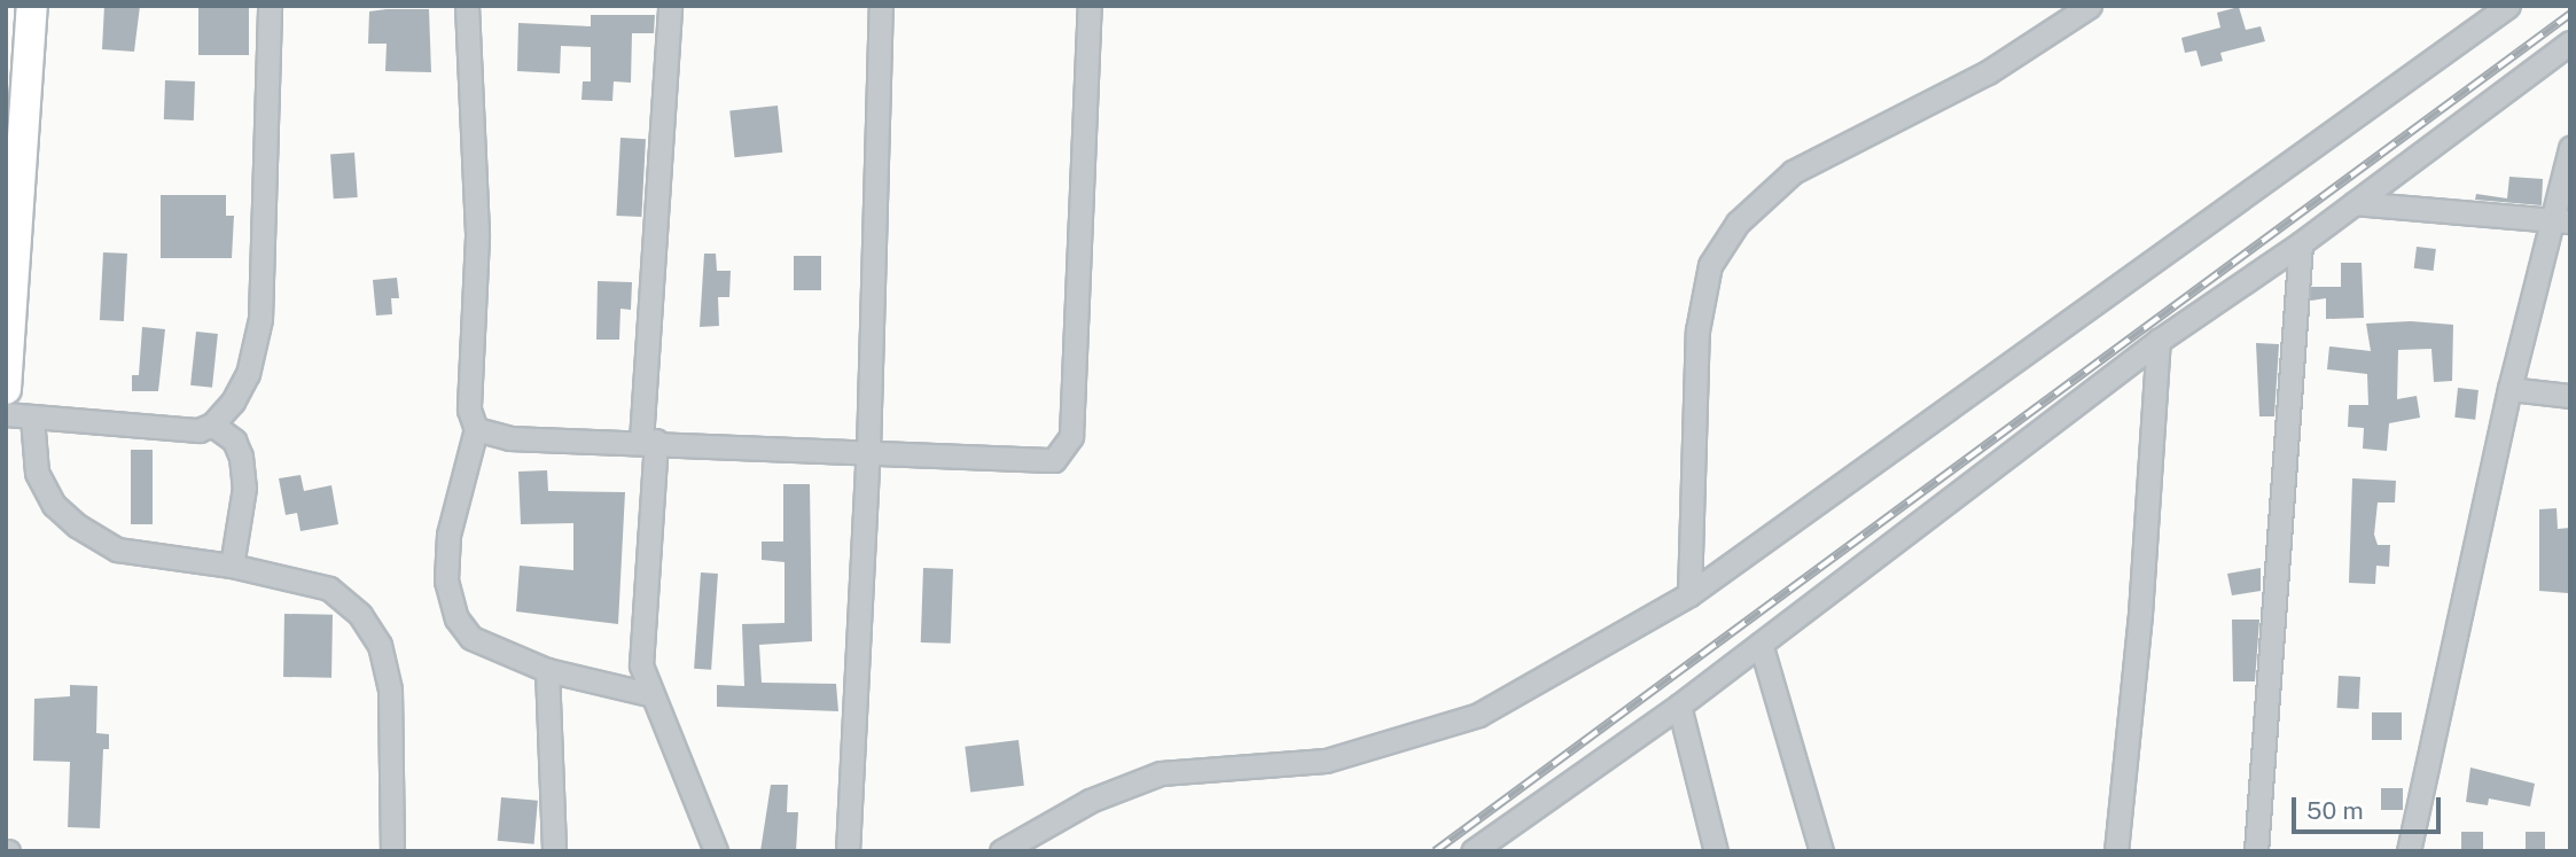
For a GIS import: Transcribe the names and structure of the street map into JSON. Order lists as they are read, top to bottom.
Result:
{
  "scale_bar": "50 m"
}
